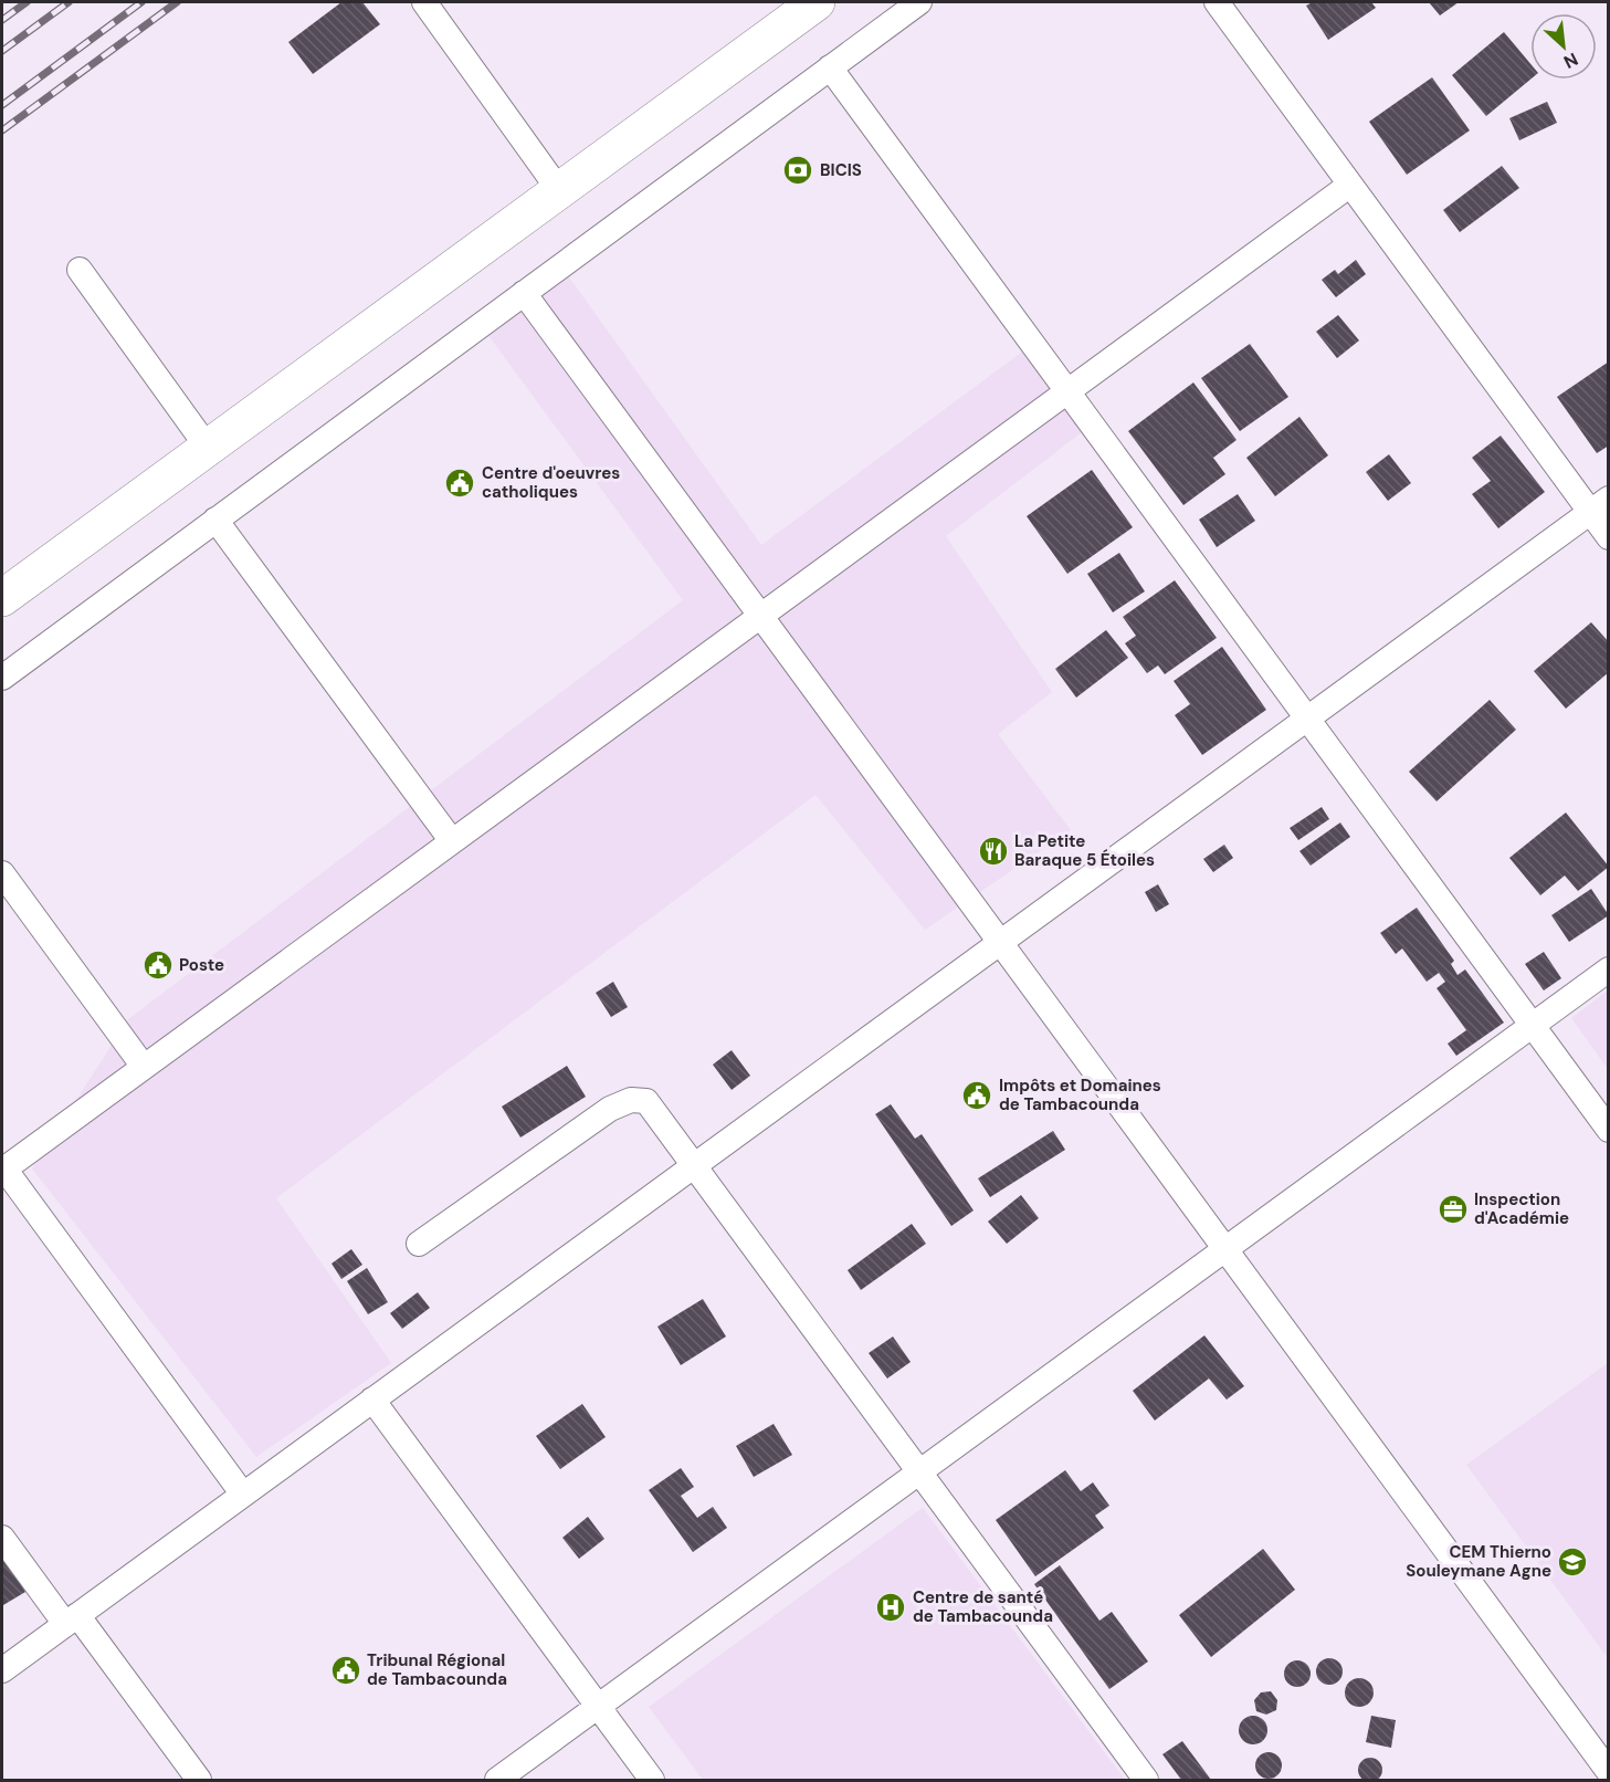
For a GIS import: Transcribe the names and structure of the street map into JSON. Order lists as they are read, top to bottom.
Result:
{
  "places": {
    "bank": ["BICIS"],
    "public building": [
      "Centre d'oeuvres catholiques",
      "Poste",
      "Impôts et Domaines de Tambacounda",
      "Tribunal Régional de Tambacounda"
    ],
    "restaurant": ["La Petite Baraque 5 Étoiles"],
    "office": ["Inspection d'Académie"],
    "school or university": ["CEM Thierno Souleymane Agne"],
    "hospital": ["Centre de santé de Tambacounda"]
  },
  "north": "bottom right"
}
